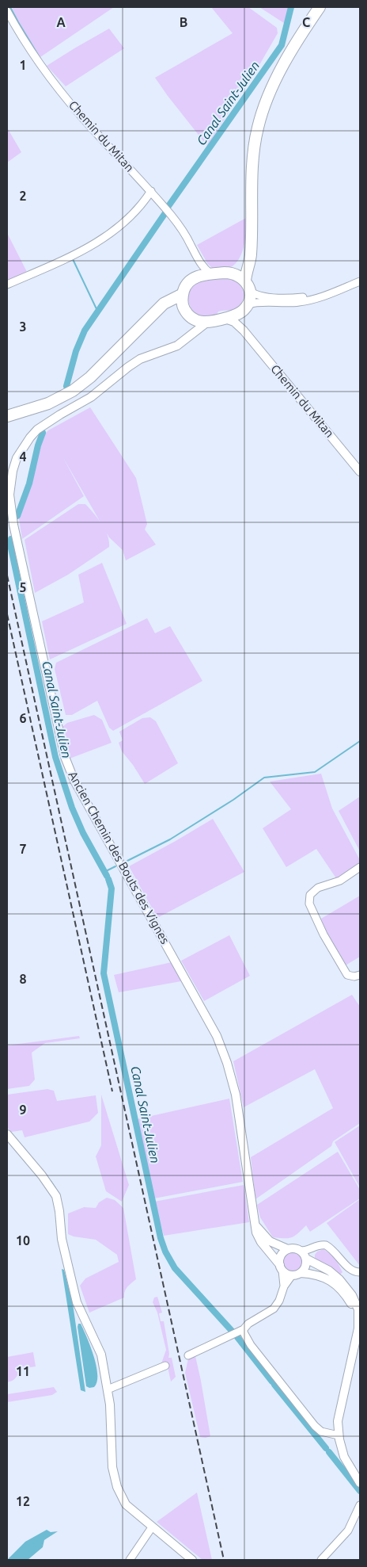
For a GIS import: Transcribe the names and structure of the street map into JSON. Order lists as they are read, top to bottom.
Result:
{
  "streets": {
    "street": ["Chemin du Mitan", "Ancien Chemin des Bouts des Vignes"]
  },
  "crossings": [
    ["Chemin du Mitan", "Ancien Chemin des Bouts des Vignes"]
  ],
  "water": ["Canal Saint-Julien"],
  "grid": {
    "columns": ["A", "B", "C"],
    "rows": [
      "1",
      "2",
      "3",
      "4",
      "5",
      "6",
      "7",
      "8",
      "9",
      "10",
      "11",
      "12"
    ]
  }
}
